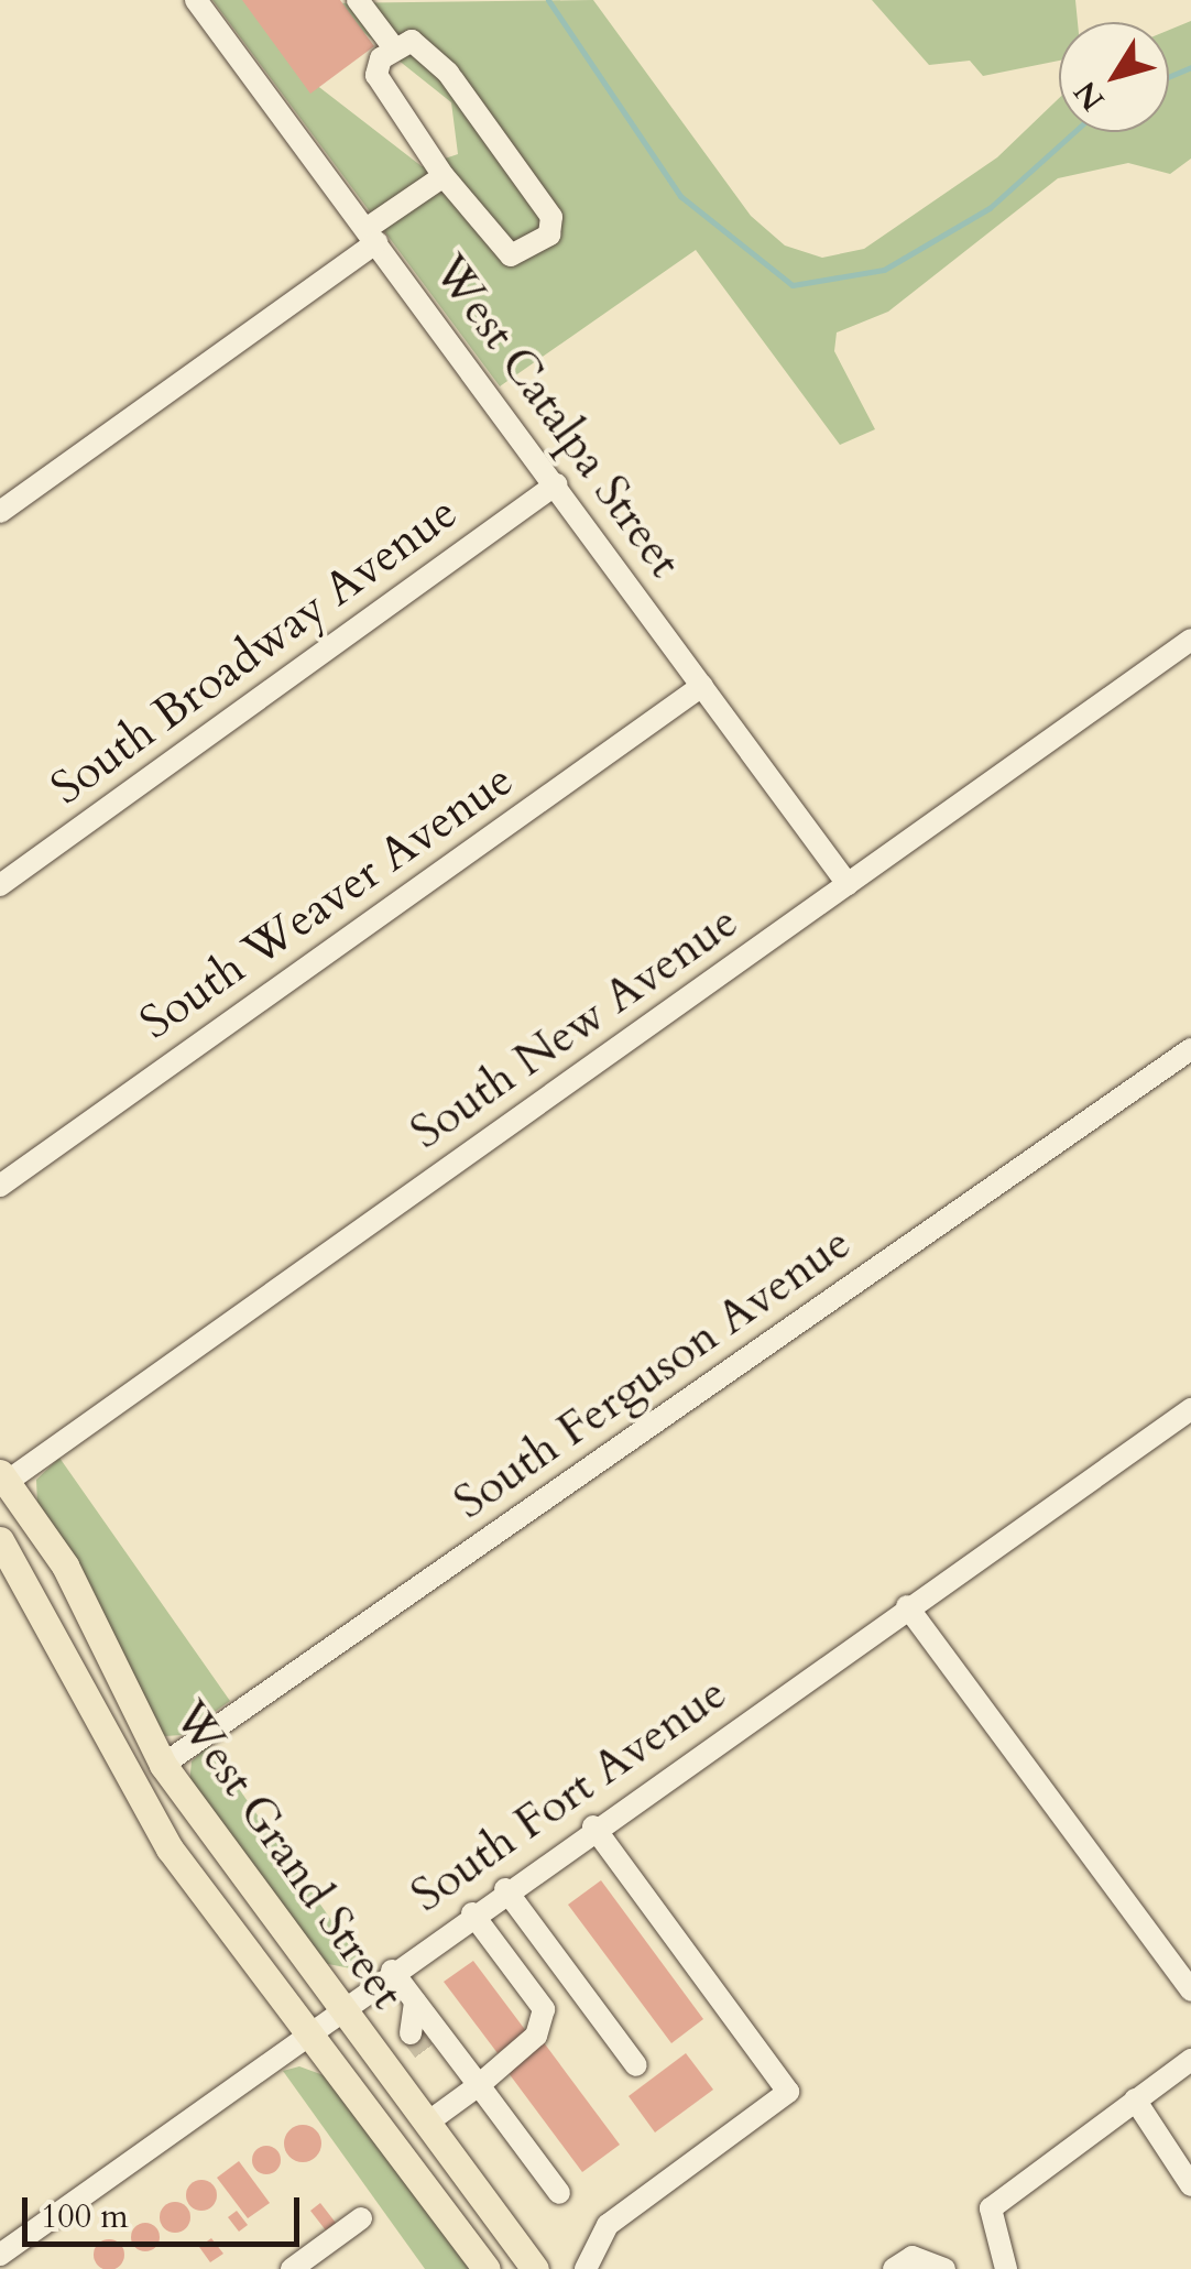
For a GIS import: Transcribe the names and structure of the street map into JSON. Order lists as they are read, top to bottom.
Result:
{
  "streets": {
    "main road": ["West Grand Street"],
    "street": [
      "West Catalpa Street",
      "South Broadway Avenue",
      "South Weaver Avenue",
      "South New Avenue",
      "South Ferguson Avenue",
      "South Fort Avenue"
    ]
  },
  "crossings": [
    ["West Catalpa Street", "South Broadway Avenue"],
    ["West Catalpa Street", "South Weaver Avenue"],
    ["West Catalpa Street", "South New Avenue"],
    ["South New Avenue", "West Grand Street"],
    ["South Ferguson Avenue", "West Grand Street"],
    ["South Fort Avenue", "West Grand Street"]
  ],
  "scale_bar": "100 m",
  "north": "bottom left"
}
